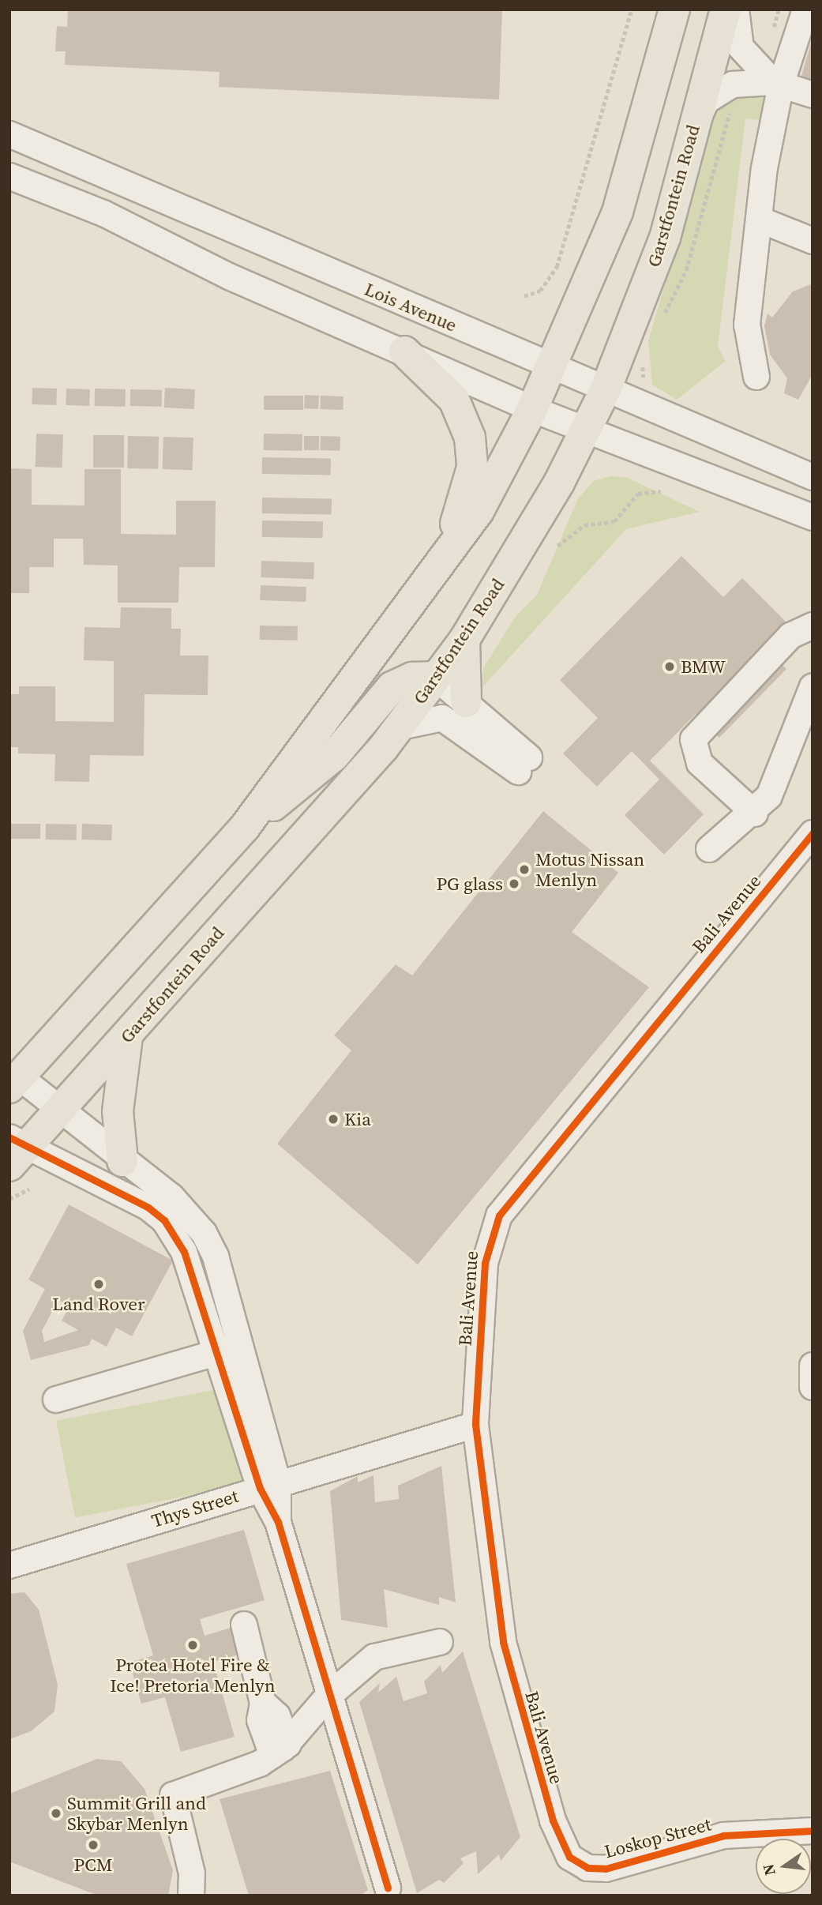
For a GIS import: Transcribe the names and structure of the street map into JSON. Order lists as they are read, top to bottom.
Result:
{
  "streets": {
    "main road": ["Garstfontein Road"],
    "street": [
      "Lois Avenue",
      "Bali Avenue",
      "Thys Street",
      "Loskop Street"
    ]
  },
  "crossings": [
    ["Garstfontein Road", "Lois Avenue"],
    ["Bali Avenue", "Thys Street"],
    ["Bali Avenue", "Loskop Street"]
  ],
  "places": [
    "BMW",
    "Motus Nissan Menlyn",
    "PG glass",
    "Kia",
    "Land Rover",
    "Protea Hotel Fire & Ice! Pretoria Menlyn",
    "Summit Grill and Skybar Menlyn",
    "PCM"
  ],
  "north": "left"
}
